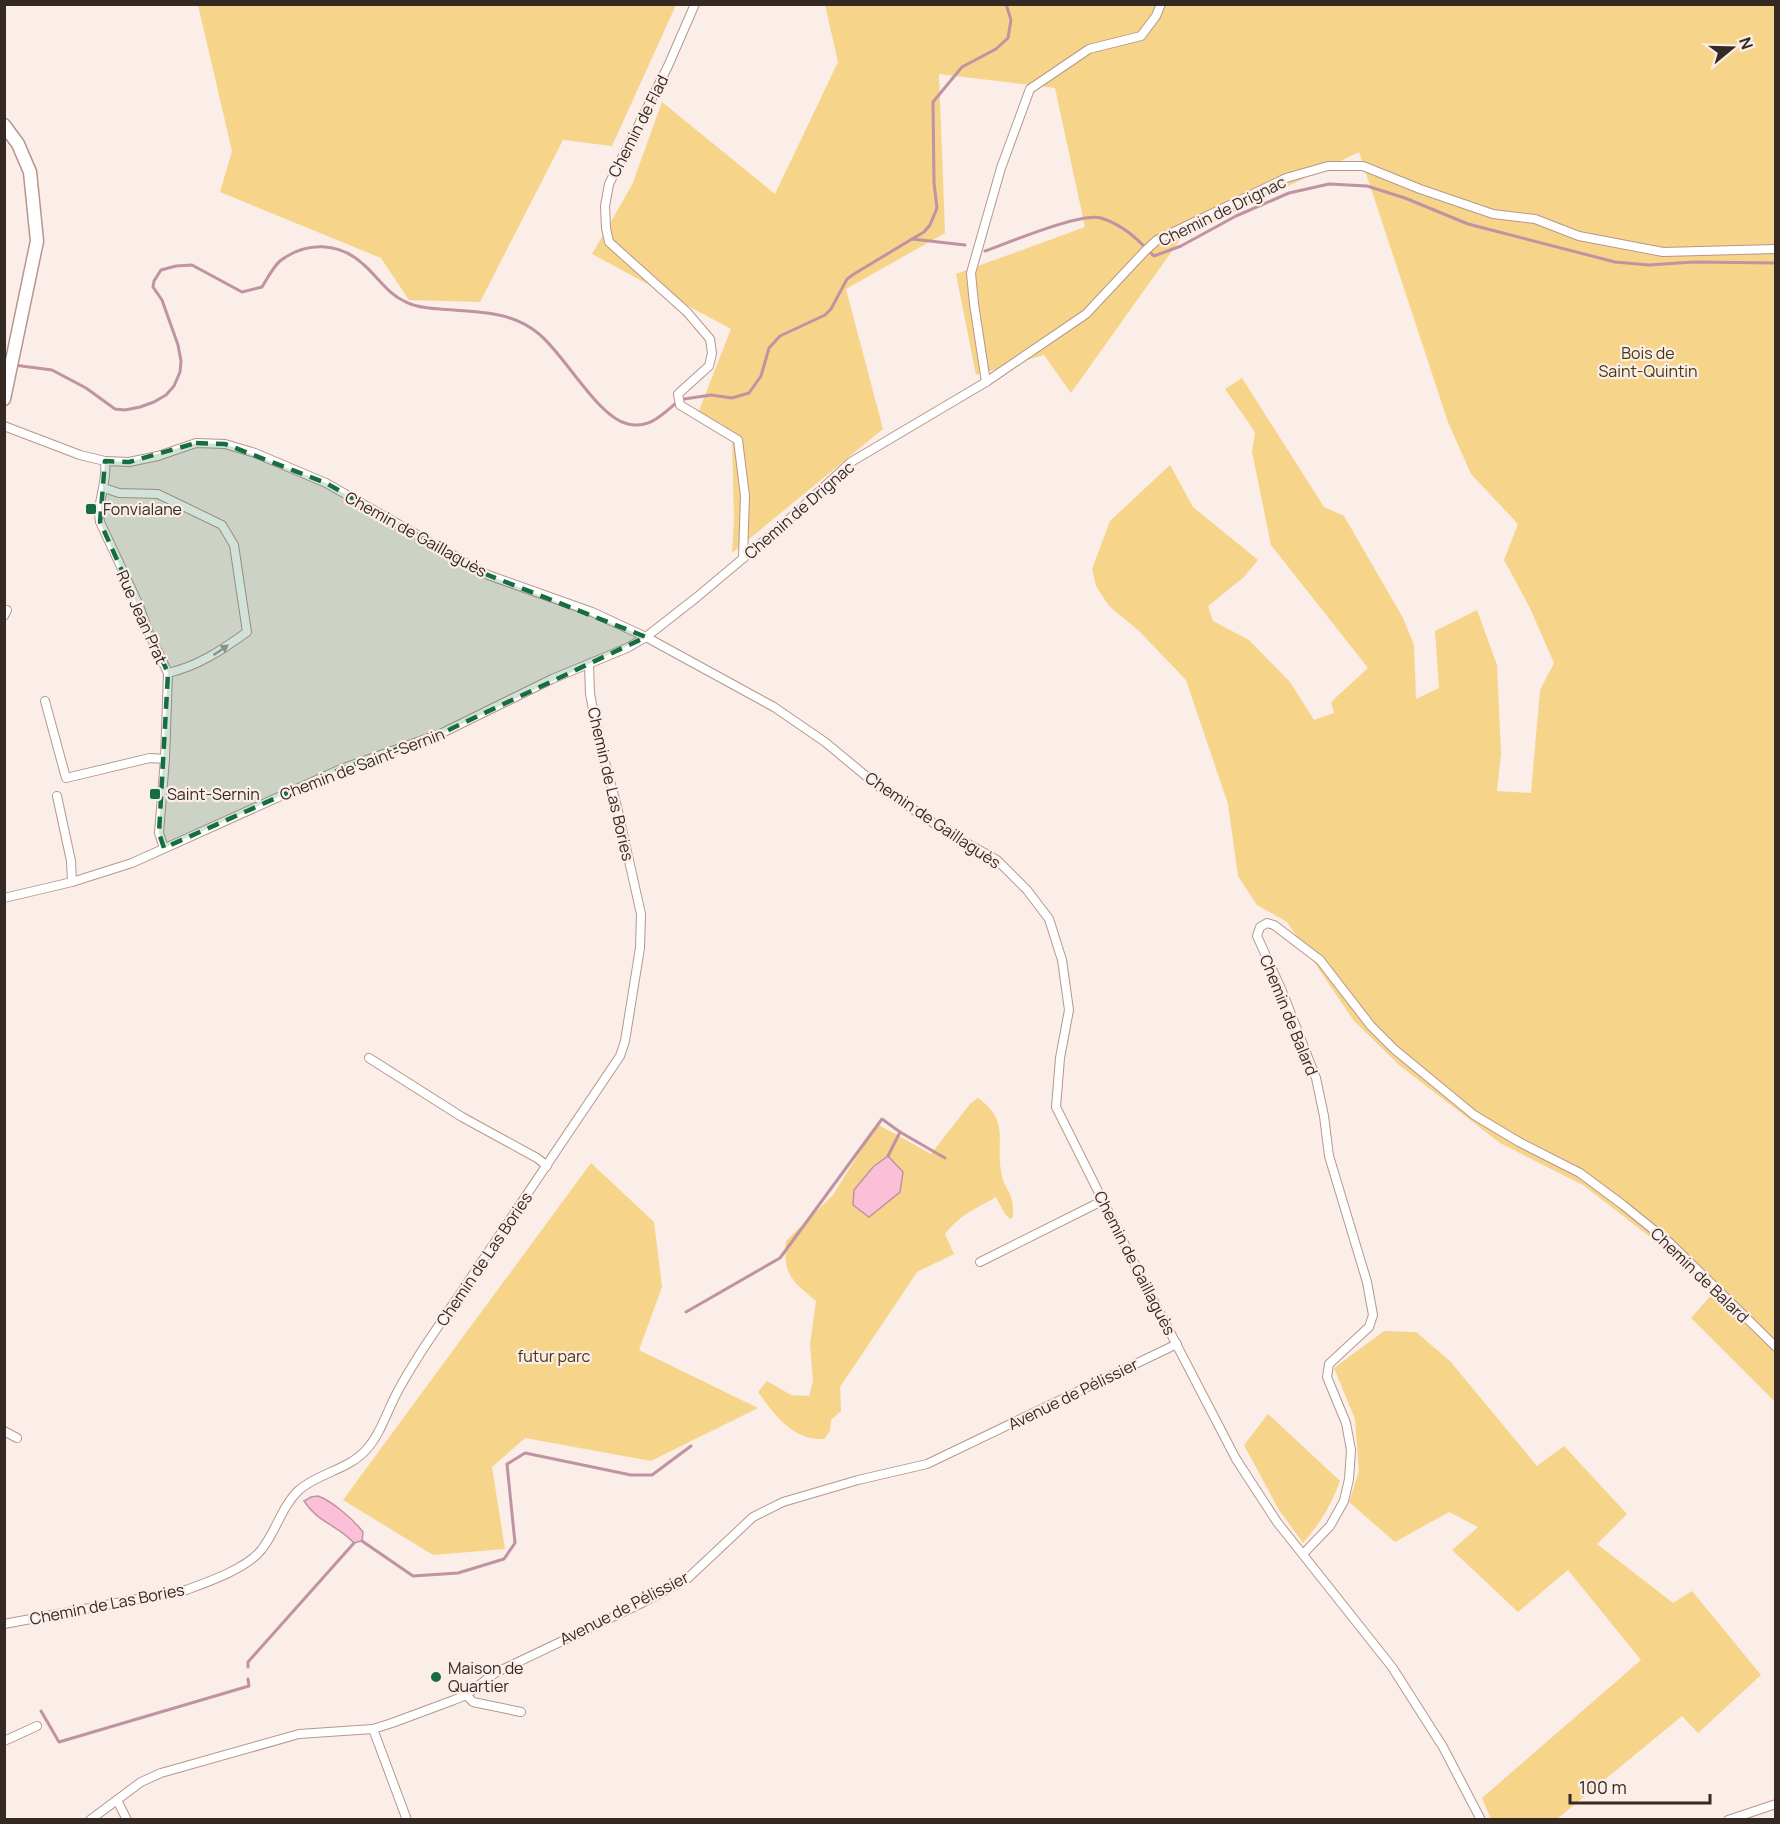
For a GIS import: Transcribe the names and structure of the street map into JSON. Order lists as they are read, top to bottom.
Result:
{
  "streets": {
    "street": [
      "Chemin de Flad",
      "Chemin de Drignac",
      "Chemin de Gaillaguès",
      "Rue Jean Prat",
      "Chemin de Saint-Sernin",
      "Chemin de Las Bories",
      "Chemin de Balard",
      "Avenue de Pélissier"
    ]
  },
  "crossings": [
    ["Chemin de Flad", "Chemin de Drignac"],
    ["Chemin de Drignac", "Chemin de Gaillaguès"],
    ["Chemin de Drignac", "Chemin de Saint-Sernin"],
    ["Chemin de Gaillaguès", "Rue Jean Prat"],
    ["Chemin de Gaillaguès", "Chemin de Saint-Sernin"],
    ["Chemin de Gaillaguès", "Chemin de Balard"],
    ["Chemin de Gaillaguès", "Avenue de Pélissier"],
    ["Rue Jean Prat", "Chemin de Saint-Sernin"],
    ["Chemin de Saint-Sernin", "Chemin de Las Bories"]
  ],
  "parks": ["Bois de Saint-Quintin", "futur parc"],
  "places": {
    "transit": ["Fonvialane", "Saint-Sernin"],
    "other": ["Maison de Quartier"]
  },
  "scale_bar": "100 m",
  "north": "right"
}
